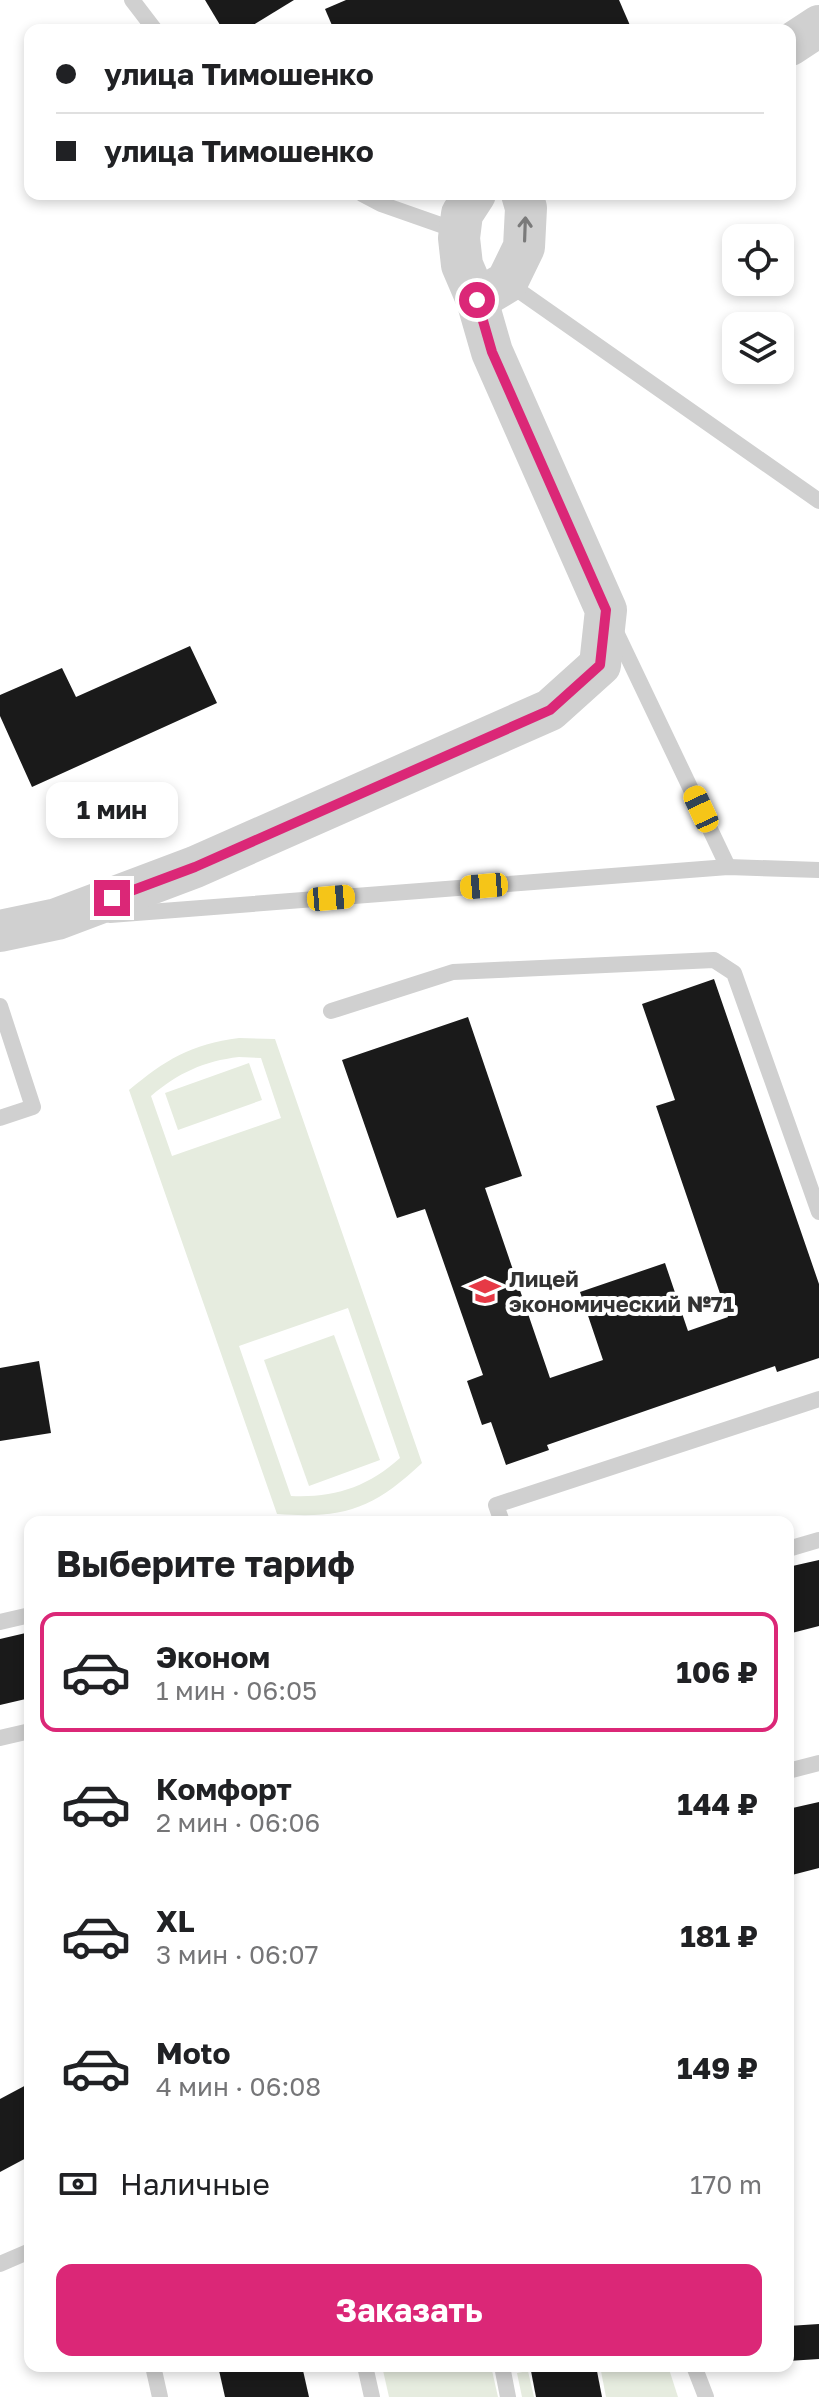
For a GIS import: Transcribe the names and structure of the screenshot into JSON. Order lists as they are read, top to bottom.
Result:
{
  "places": {
    "school or university": ["Лицей экономический №71"]
  },
  "page": {
    "banner": ["улица Тимошенко", "улица Тимошенко"],
    "bubble": "1 мин",
    "heading": "Выберите тариф",
    "list": [
      {
        "name": "Эконом",
        "note": "1 мин · 06:05",
        "value": "106 ₽"
      },
      {
        "name": "Комфорт",
        "note": "2 мин · 06:06",
        "value": "144 ₽"
      },
      {
        "name": "XL",
        "note": "3 мин · 06:07",
        "value": "181 ₽"
      },
      {
        "name": "Moto",
        "note": "4 мин · 06:08",
        "value": "149 ₽"
      }
    ],
    "pay": ["Наличные", "170 m"],
    "buttons": "Заказать"
  }
}
